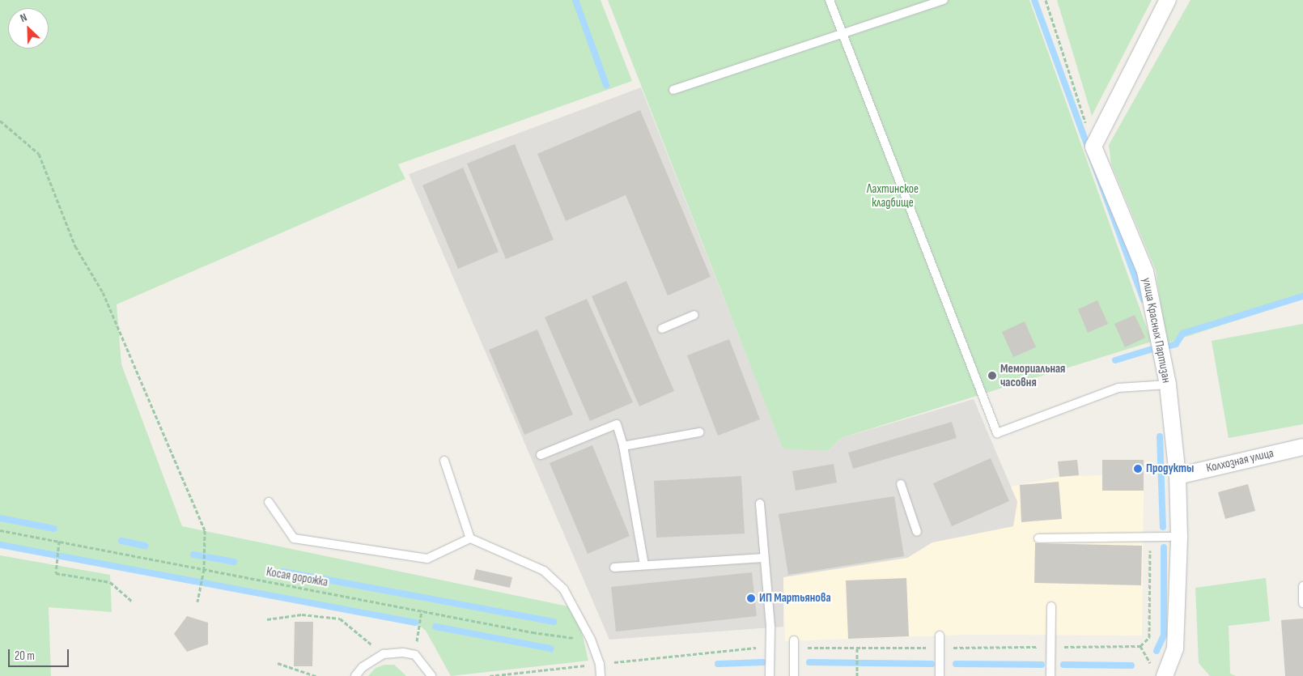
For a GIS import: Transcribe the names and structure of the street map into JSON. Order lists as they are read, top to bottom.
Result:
{
  "streets": {
    "street": ["улица Красных Партизан", "Колхозная улица"],
    "path": ["Косая дорожка"]
  },
  "crossings": [
    ["улица Красных Партизан", "Колхозная улица"]
  ],
  "parks": ["Лахтинское кладбище"],
  "places": ["Мемориальная часовня", "Продукты", "ИП Мартьянова"],
  "scale_bar": "20 m",
  "north": "top left"
}
